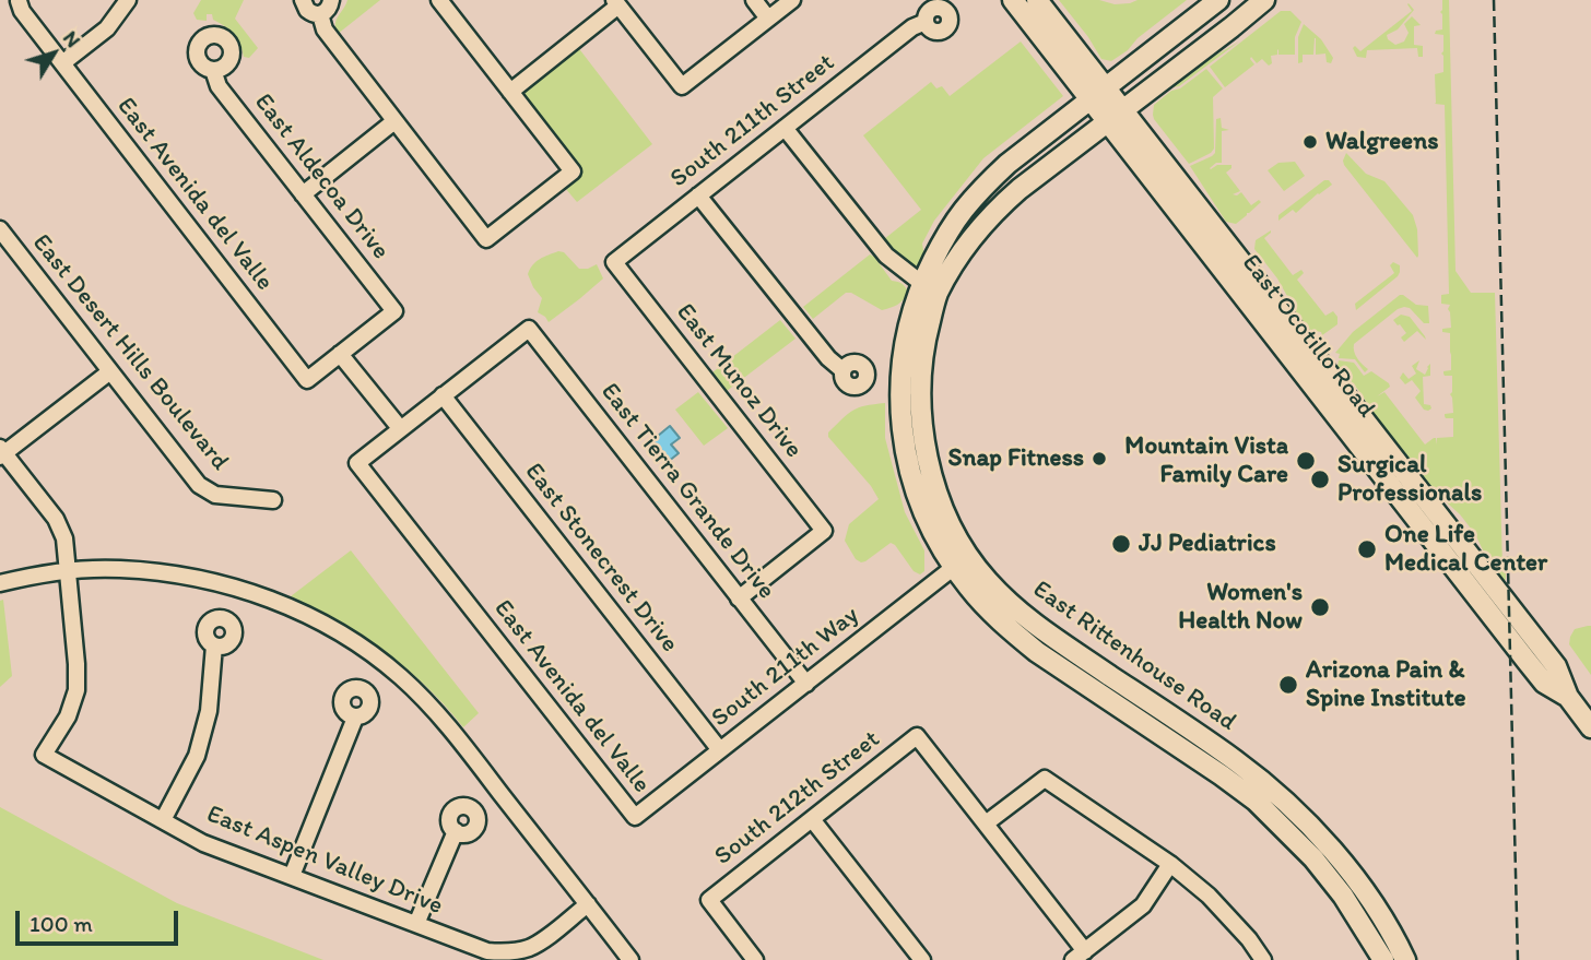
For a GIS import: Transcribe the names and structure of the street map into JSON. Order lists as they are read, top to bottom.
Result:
{
  "streets": {
    "main road": ["East Ocotillo Road", "East Rittenhouse Road"],
    "street": [
      "South 211th Street",
      "East Aldecoa Drive",
      "East Avenida del Valle",
      "East Desert Hills Boulevard",
      "East Munoz Drive",
      "East Tierra Grande Drive",
      "East Stonecrest Drive",
      "South 211th Way",
      "South 212th Street",
      "East Aspen Valley Drive"
    ]
  },
  "crossings": [
    ["South 211th Street", "East Munoz Drive"],
    ["East Aldecoa Drive", "East Avenida del Valle"],
    ["East Avenida del Valle", "South 211th Way"],
    ["East Ocotillo Road", "East Rittenhouse Road"],
    ["East Munoz Drive", "East Tierra Grande Drive"],
    ["East Tierra Grande Drive", "East Stonecrest Drive"],
    ["East Tierra Grande Drive", "South 211th Way"],
    ["East Stonecrest Drive", "South 211th Way"],
    ["East Rittenhouse Road", "South 211th Way"]
  ],
  "places": [
    "Walgreens",
    "Snap Fitness",
    "Mountain Vista Family Care",
    "Surgical Professionals",
    "JJ Pediatrics",
    "One Life Medical Center",
    "Women's Health Now",
    "Arizona Pain & Spine Institute"
  ],
  "scale_bar": "100 m",
  "north": "top right"
}
